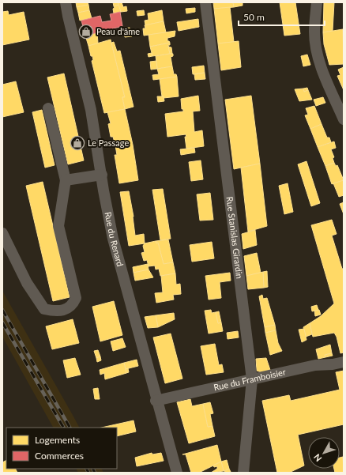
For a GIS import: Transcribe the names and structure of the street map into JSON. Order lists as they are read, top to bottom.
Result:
{
  "streets": {
    "street": ["Rue Stanislas Girardin", "Rue du Renard", "Rue du Framboisier"]
  },
  "crossings": [
    ["Rue Stanislas Girardin", "Rue du Framboisier"],
    ["Rue du Renard", "Rue du Framboisier"]
  ],
  "places": {
    "shop": ["Peau d'âme", "Le Passage"]
  },
  "legend": ["Logements", "Commerces"],
  "scale_bar": "50 m",
  "north": "bottom left"
}
